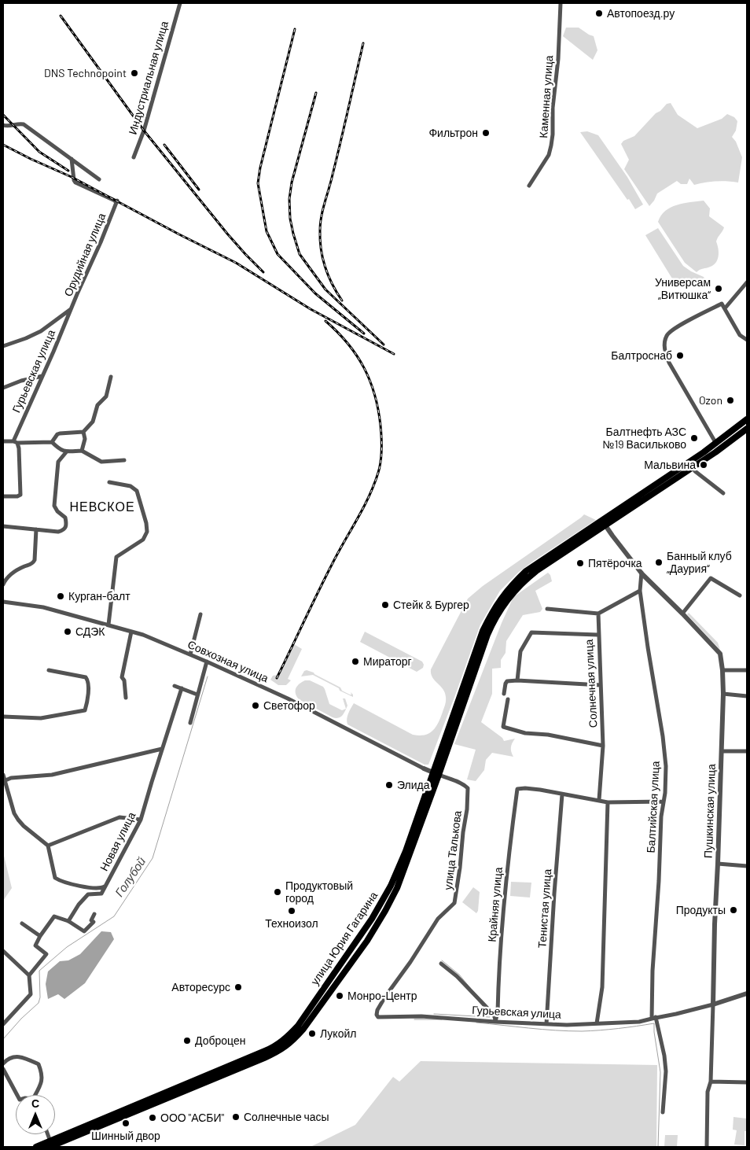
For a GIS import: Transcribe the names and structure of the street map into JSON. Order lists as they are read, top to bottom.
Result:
{
  "streets": {
    "main road": ["улица Юрия Гагарина"],
    "street": [
      "Индустриальная улица",
      "Каменная улица",
      "Орудийная улица",
      "Гурьевская улица",
      "Совхозная улица",
      "Солнечная улица",
      "Балтийская улица",
      "Пушкинская улица",
      "Новая улица",
      "улица Талькова",
      "Крайняя улица",
      "Тенистая улица"
    ]
  },
  "crossings": [
    ["Орудийная улица", "Гурьевская улица"],
    ["Гурьевская улица", "Балтийская улица"],
    ["Гурьевская улица", "Пушкинская улица"],
    ["Гурьевская улица", "улица Талькова"],
    ["Гурьевская улица", "Крайняя улица"],
    ["Гурьевская улица", "Тенистая улица"],
    ["Совхозная улица", "улица Талькова"],
    ["Совхозная улица", "улица Юрия Гагарина"],
    ["Балтийская улица", "Пушкинская улица"],
    ["Пушкинская улица", "улица Юрия Гагарина"],
    ["улица Талькова", "улица Юрия Гагарина"],
    ["Крайняя улица", "Тенистая улица"]
  ],
  "districts": ["НЕВСКОЕ"],
  "water": ["Голубой"],
  "places": [
    "Автопоезд.ру",
    "DNS Technopoint",
    "Фильтрон",
    "Универсам „Витюшка“",
    "Балтроснаб",
    "Ozon",
    "Балтнефть АЗС №19 Васильково",
    "Мальвина",
    "Банный клуб „Даурия“",
    "Пятёрочка",
    "Курган-балт",
    "Стейк & Бургер",
    "СДЭК",
    "Мираторг",
    "Светофор",
    "Элида",
    "Продуктовый город",
    "Продукты",
    "Техноизол",
    "Авторесурс",
    "Монро-Центр",
    "Лукойл",
    "Доброцен",
    "Солнечные часы",
    "ООО \"АСБИ\"",
    "Шинный двор"
  ],
  "north": "top"
}
